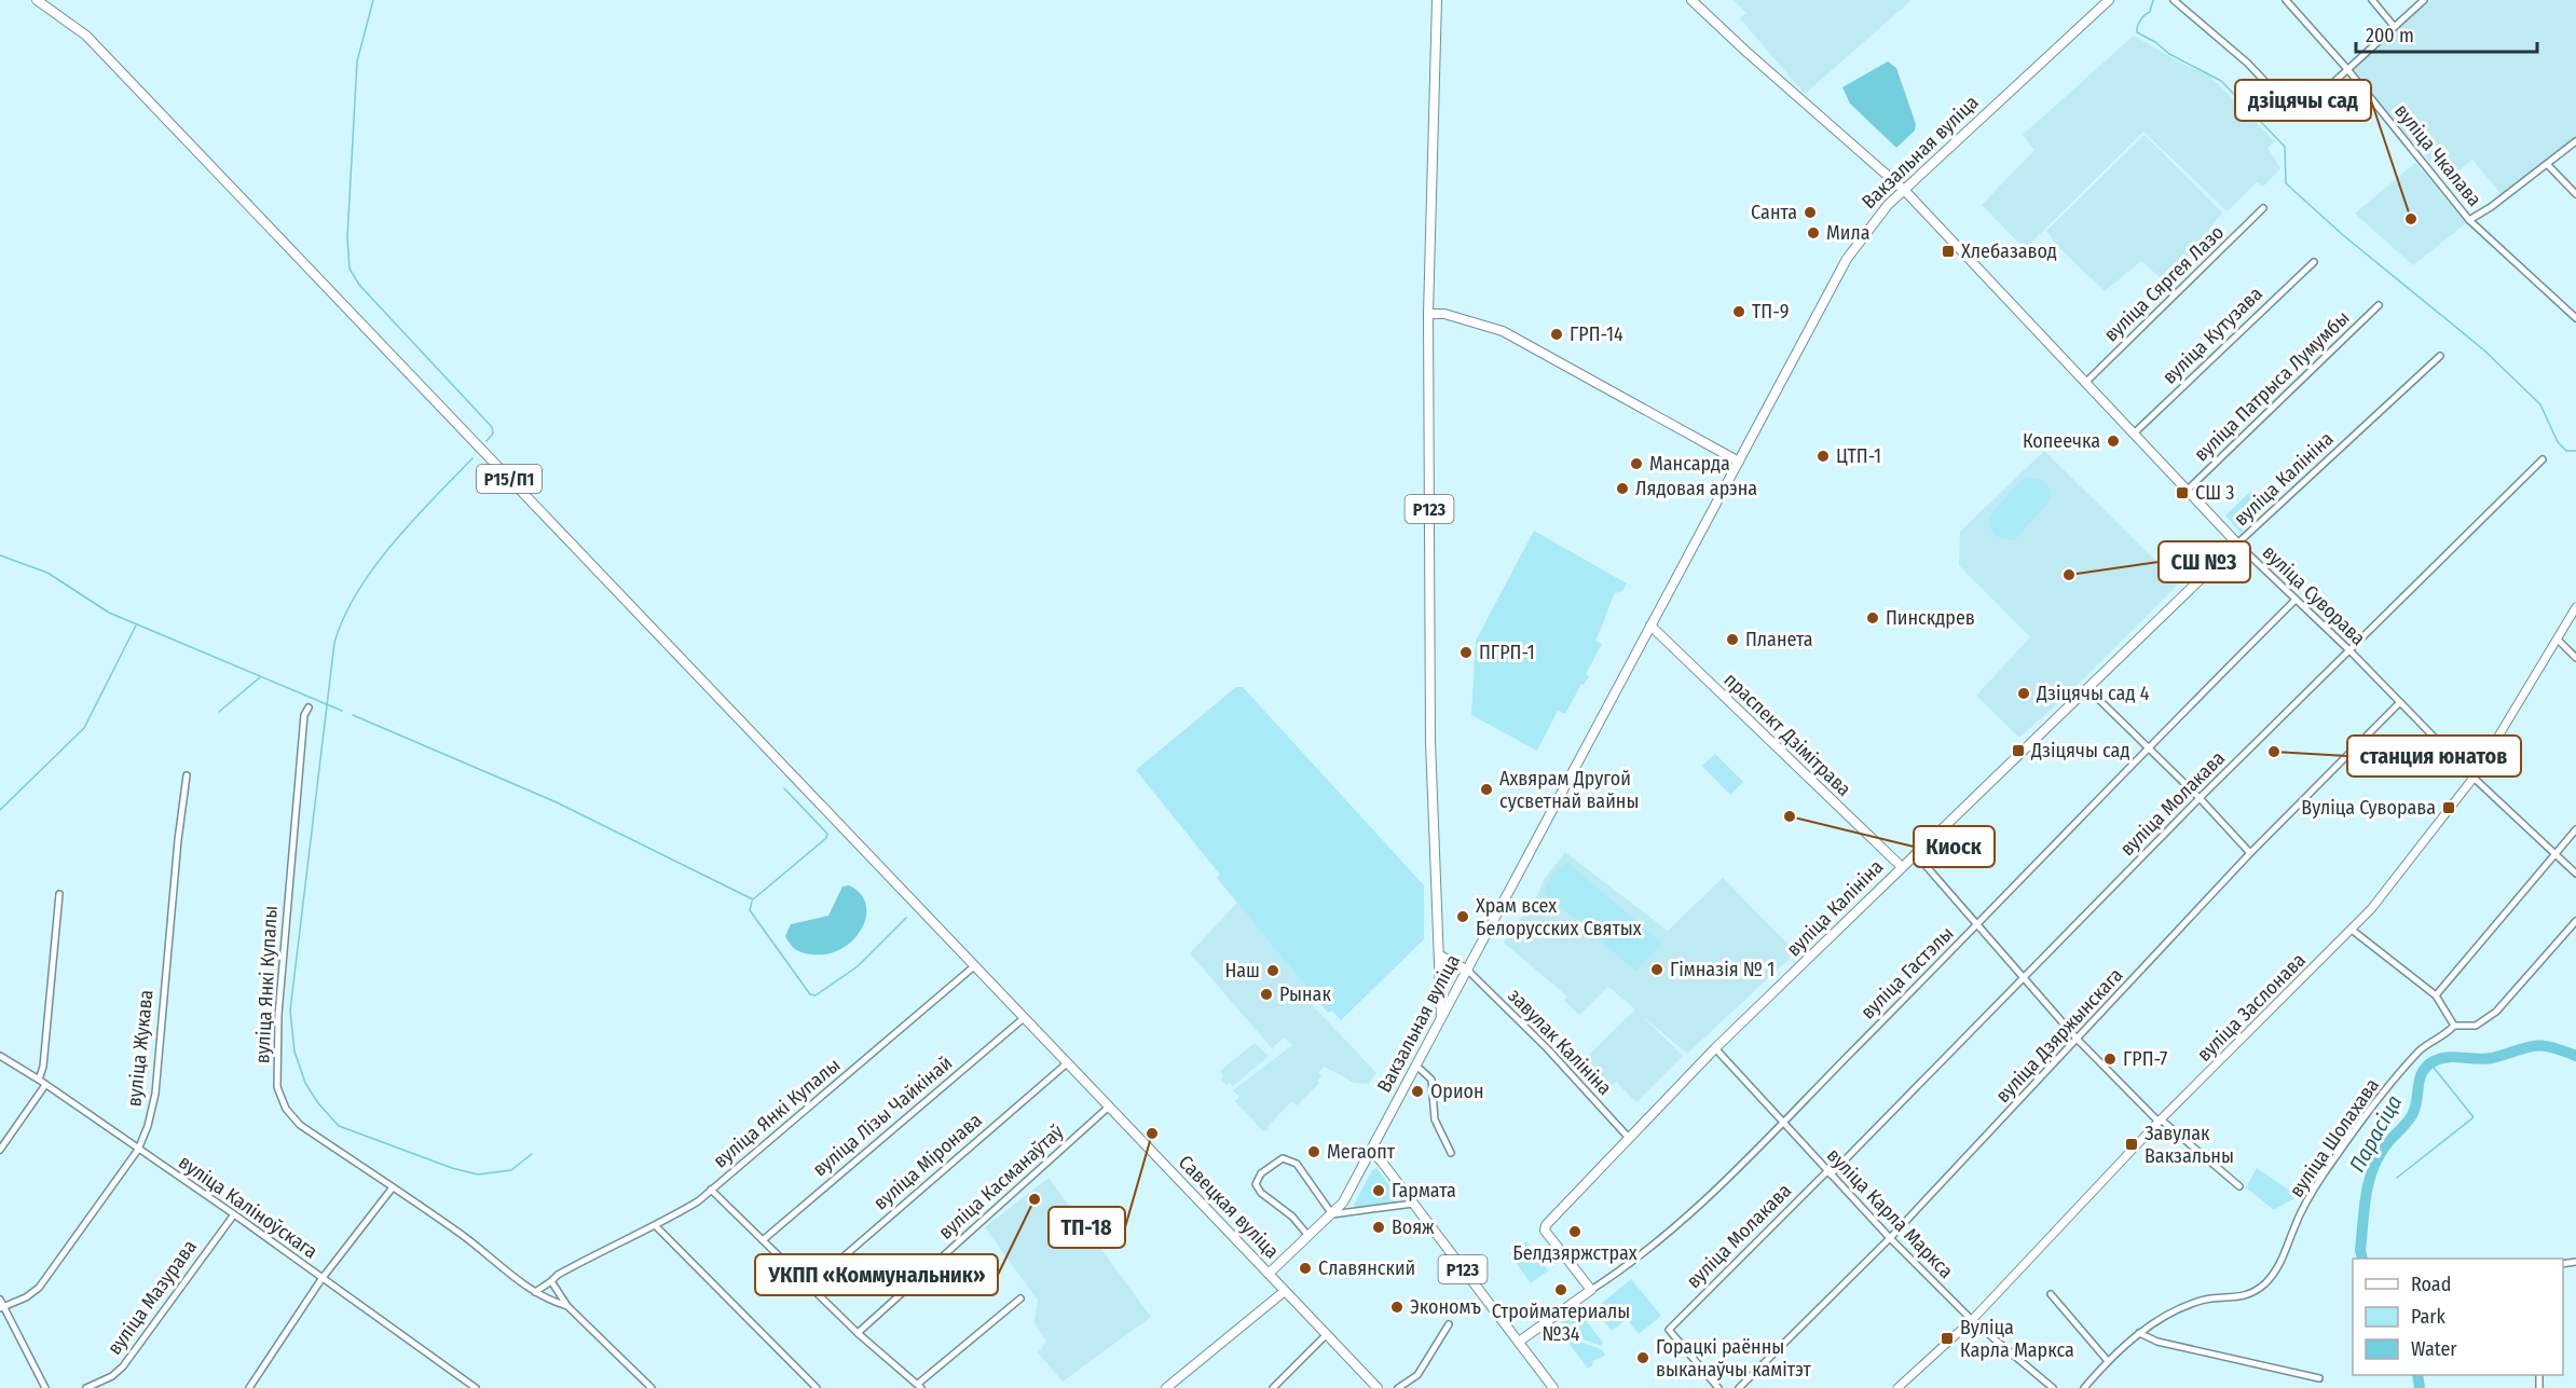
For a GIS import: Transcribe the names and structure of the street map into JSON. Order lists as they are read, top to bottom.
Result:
{
  "streets": {
    "main road": [
      "Вакзальная вуліца",
      "Р15/П1",
      "вуліца Калініна",
      "Р123",
      "вуліца Суворава",
      "праспект Дзімітрава",
      "вуліца Гастэлы",
      "Савецкая вуліца"
    ],
    "street": [
      "вуліца Чкалава",
      "вуліца Сяргея Лазо",
      "вуліца Кутузава",
      "вуліца Патрыса Лумумбы",
      "вуліца Молакава",
      "вуліца Янкі Купалы",
      "вуліца Заслонава",
      "вуліца Дзяржынскага",
      "завулак Калініна",
      "вуліца Жукава",
      "вуліца Лізы Чайкінай",
      "вуліца Шолахава",
      "вуліца Міронава",
      "вуліца Касманаўтаў",
      "вуліца Каліноўскага",
      "вуліца Карла Маркса",
      "вуліца Мазурава"
    ]
  },
  "crossings": [
    ["Вакзальная вуліца", "Р123"],
    ["Вакзальная вуліца", "вуліца Суворава"],
    ["Вакзальная вуліца", "праспект Дзімітрава"],
    ["Вакзальная вуліца", "завулак Калініна"],
    ["Вакзальная вуліца", "Савецкая вуліца"],
    ["вуліца Сяргея Лазо", "вуліца Суворава"],
    ["вуліца Кутузава", "вуліца Суворава"],
    ["вуліца Патрыса Лумумбы", "вуліца Суворава"],
    ["Р15/П1", "вуліца Янкі Купалы"],
    ["Р15/П1", "Савецкая вуліца"],
    ["вуліца Калініна", "вуліца Суворава"],
    ["вуліца Калініна", "праспект Дзімітрава"],
    ["вуліца Калініна", "вуліца Гастэлы"],
    ["вуліца Калініна", "завулак Калініна"],
    ["вуліца Калініна", "вуліца Карла Маркса"],
    ["Р123", "вуліца Гастэлы"],
    ["вуліца Суворава", "вуліца Молакава"],
    ["вуліца Суворава", "вуліца Гастэлы"],
    ["вуліца Суворава", "вуліца Заслонава"],
    ["вуліца Суворава", "вуліца Дзяржынскага"],
    ["вуліца Молакава", "вуліца Карла Маркса"],
    ["вуліца Гастэлы", "вуліца Карла Маркса"],
    ["вуліца Янкі Купалы", "Савецкая вуліца"],
    ["вуліца Заслонава", "вуліца Карла Маркса"],
    ["вуліца Дзяржынскага", "вуліца Карла Маркса"],
    ["вуліца Жукава", "вуліца Каліноўскага"],
    ["вуліца Лізы Чайкінай", "Савецкая вуліца"],
    ["вуліца Міронава", "Савецкая вуліца"],
    ["вуліца Касманаўтаў", "Савецкая вуліца"],
    ["вуліца Каліноўскага", "вуліца Мазурава"]
  ],
  "water": ["Парасіца"],
  "places": {
    "other": [
      "Санта",
      "дзіцячы сад",
      "Мила",
      "ТП-9",
      "ГРП-14",
      "Копеечка",
      "ЦТП-1",
      "Мансарда",
      "Лядовая арэна",
      "СШ №3",
      "Пинскдрев",
      "Планета",
      "ПГРП-1",
      "Дзіцячы сад 4",
      "станция юнатов",
      "Ахвярам Другой сусветнай вайны",
      "Киоск",
      "Храм всех Белорусских Святых",
      "Гімназія № 1",
      "Наш",
      "Рынак",
      "ГРП-7",
      "Орион",
      "ТП-18",
      "Мегаопт",
      "Гармата",
      "УКПП «Коммунальник»",
      "Вояж",
      "Белдзяржстрах",
      "Славянский",
      "Стройматериалы №34",
      "Экономъ",
      "Горацкі раённы выканаўчы камітэт"
    ],
    "transit": [
      "Хлебазавод",
      "СШ 3",
      "Дзіцячы сад",
      "Вуліца Суворава",
      "Завулак Вакзальны",
      "Вуліца Карла Маркса"
    ]
  },
  "legend": ["Road", "Park", "Water"],
  "scale_bar": "200 m"
}
